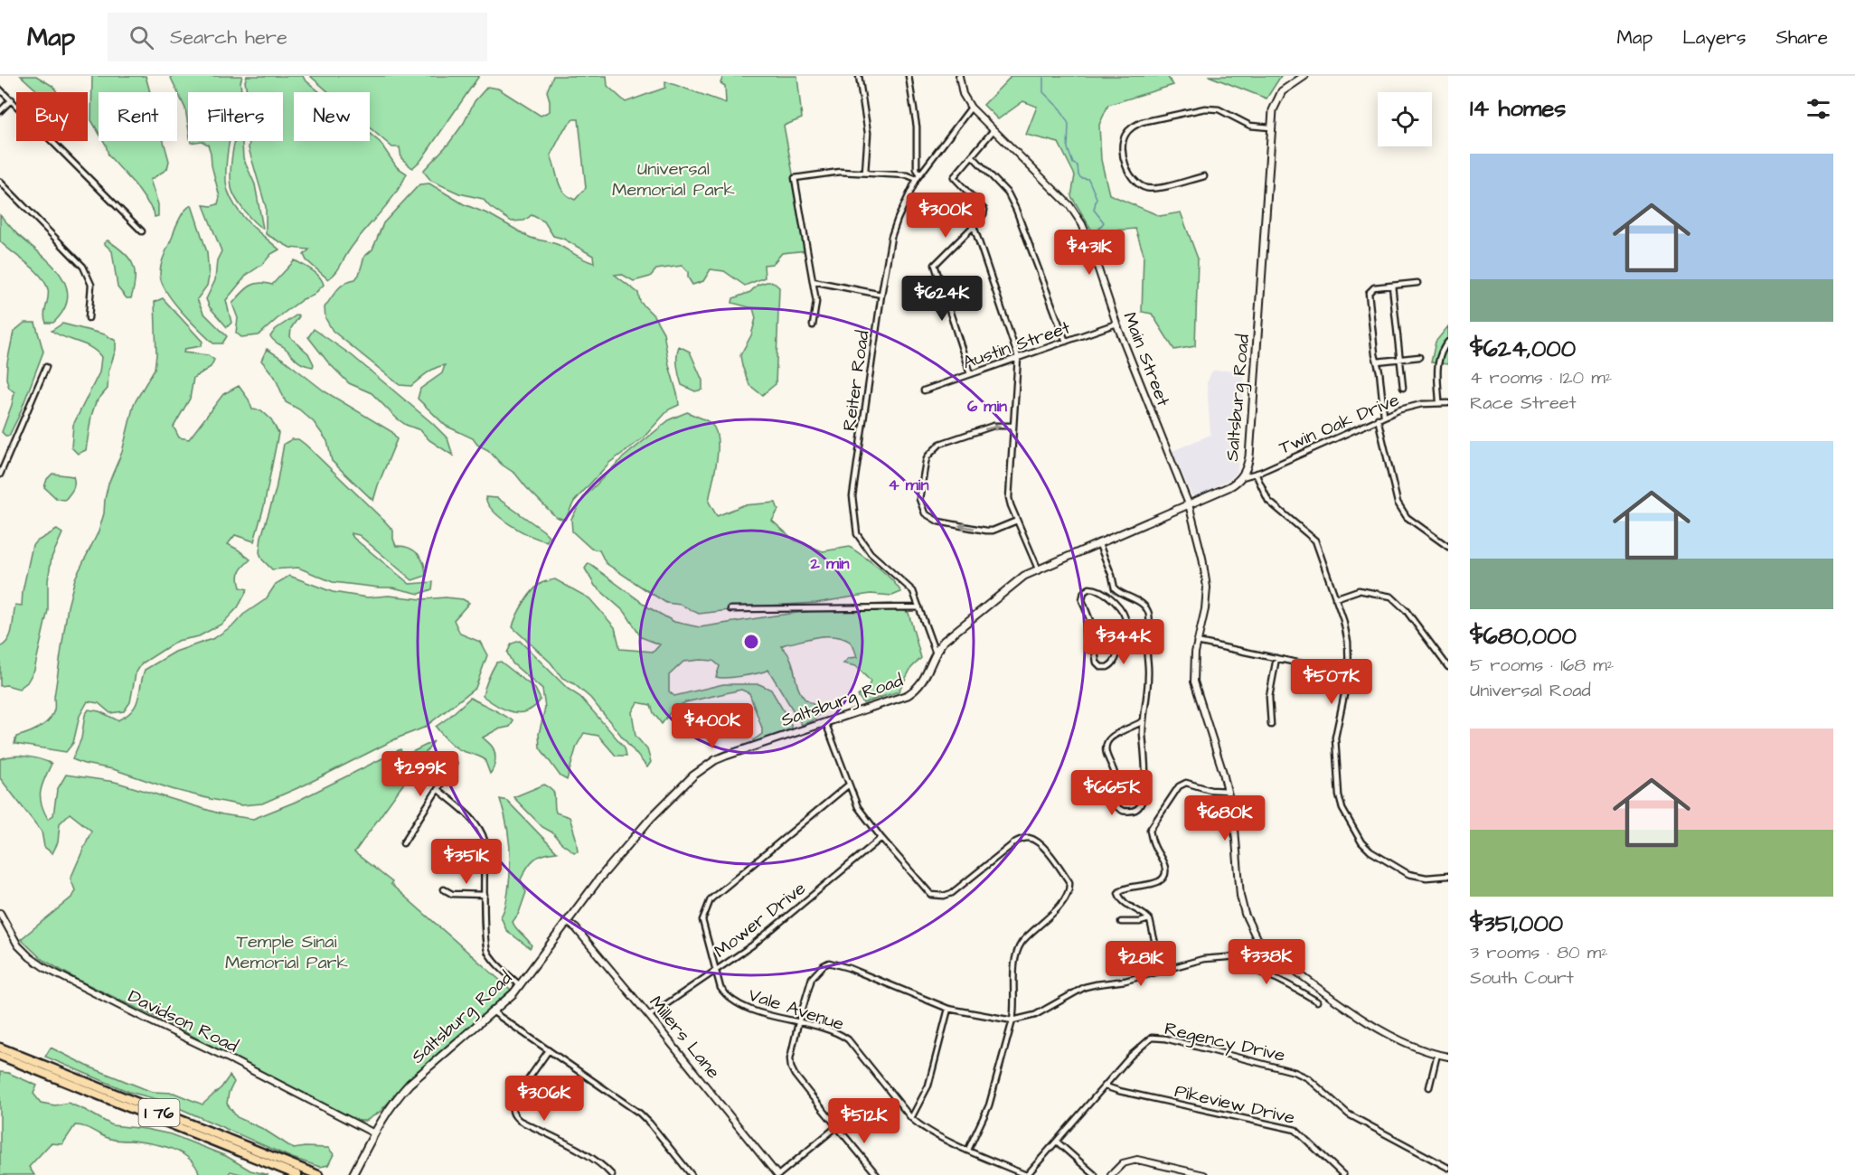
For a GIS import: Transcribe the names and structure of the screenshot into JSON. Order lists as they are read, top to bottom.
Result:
{
  "streets": {
    "highway": ["I 76"],
    "main road": ["Saltsburg Road"],
    "street": [
      "Austin Street",
      "Main Street",
      "Reiter Road",
      "Twin Oak Drive",
      "Mower Drive",
      "Vale Avenue",
      "Davidson Road",
      "Millers Lane",
      "Regency Drive",
      "Pikeview Drive"
    ]
  },
  "crossings": [
    ["Austin Street", "Main Street"],
    ["Main Street", "Reiter Road"],
    ["Main Street", "Saltsburg Road"],
    ["Reiter Road", "Saltsburg Road"],
    ["Saltsburg Road", "Twin Oak Drive"],
    ["Saltsburg Road", "Davidson Road"],
    ["Saltsburg Road", "Millers Lane"],
    ["Mower Drive", "Vale Avenue"],
    ["Mower Drive", "Millers Lane"],
    ["Vale Avenue", "Regency Drive"],
    ["Regency Drive", "Pikeview Drive"]
  ],
  "parks": ["Universal Memorial Park", "Temple Sinai Memorial Park"],
  "page": {
    "header": "Map",
    "search": "Search here",
    "nav": ["Map", "Layers", "Share"],
    "heading": "14 homes",
    "chip": [
      "Buy",
      "Rent",
      "Filters",
      "New"
    ],
    "list": [
      {
        "name": "$624,000",
        "note": "4 rooms · 120 m² · Race Street"
      },
      {
        "name": "$680,000",
        "note": "5 rooms · 168 m² · Universal Road"
      },
      {
        "name": "$351,000",
        "note": "3 rooms · 80 m² · South Court"
      }
    ],
    "price": [
      "$300K",
      "$431K",
      "$624K",
      "$344K",
      "$507K",
      "$400K",
      "$299K",
      "$665K",
      "$680K",
      "$351K",
      "$338K",
      "$281K",
      "$306K",
      "$512K"
    ]
  },
  "rings": ["6 min", "4 min", "2 min"]
}
